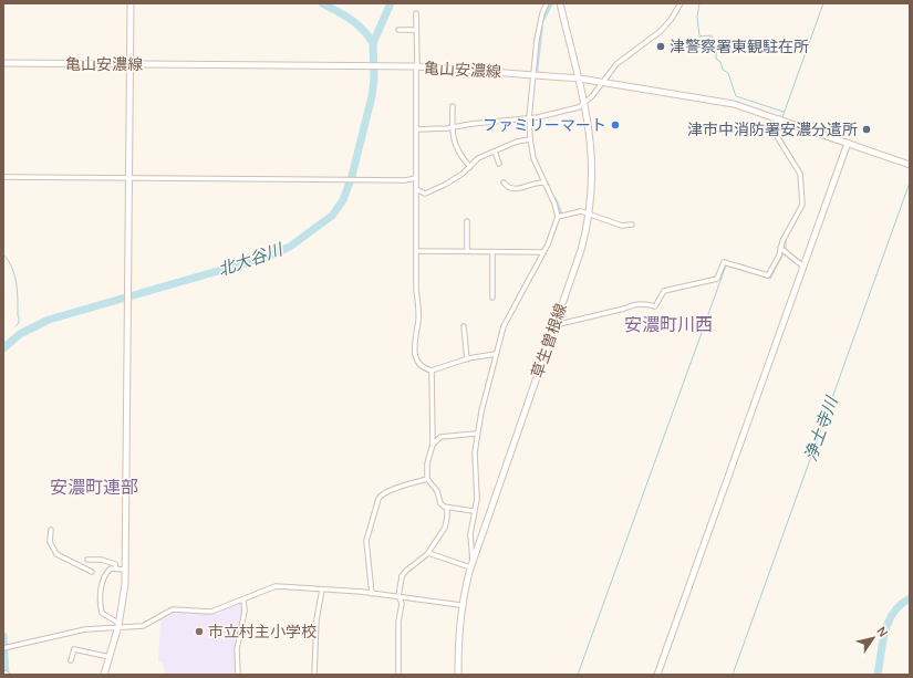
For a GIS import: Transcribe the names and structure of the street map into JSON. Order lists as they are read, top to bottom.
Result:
{
  "streets": {
    "main road": ["亀山安濃線", "草生曽根線"]
  },
  "crossings": [
    ["亀山安濃線", "草生曽根線"]
  ],
  "districts": ["安濃町川西", "安濃町連部"],
  "water": ["北大谷川", "浄土寺川"],
  "places": [
    "津警察署東観駐在所",
    "ファミリーマート",
    "津市中消防署安濃分遣所",
    "市立村主小学校"
  ],
  "north": "top right"
}
